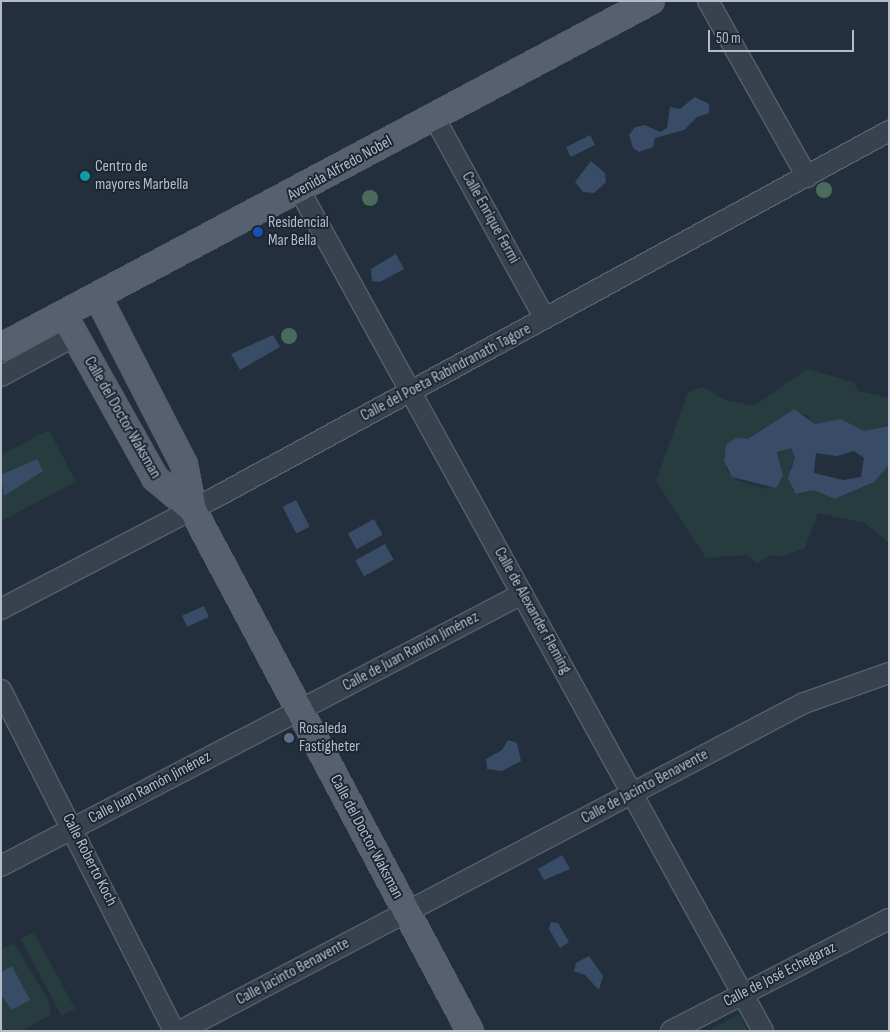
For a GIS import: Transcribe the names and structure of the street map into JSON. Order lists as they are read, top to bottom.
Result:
{
  "streets": {
    "main road": ["Avenida Alfredo Nobel", "Calle del Doctor Waksman"],
    "street": [
      "Calle Enrique Fermi",
      "Calle del Poeta Rabindranath Tagore",
      "Calle de Alexander Fleming",
      "Calle de Juan Ramón Jiménez",
      "Calle de Jacinto Benavente",
      "Calle Juan Ramón Jiménez",
      "Calle Roberto Koch",
      "Calle Jacinto Benavente",
      "Calle de José Echegaraz"
    ]
  },
  "crossings": [
    ["Avenida Alfredo Nobel", "Calle Enrique Fermi"],
    ["Avenida Alfredo Nobel", "Calle del Doctor Waksman"],
    ["Avenida Alfredo Nobel", "Calle de Alexander Fleming"],
    ["Calle Enrique Fermi", "Calle del Poeta Rabindranath Tagore"],
    ["Calle del Poeta Rabindranath Tagore", "Calle del Doctor Waksman"],
    ["Calle del Poeta Rabindranath Tagore", "Calle de Alexander Fleming"],
    ["Calle del Doctor Waksman", "Calle de Juan Ramón Jiménez"],
    ["Calle del Doctor Waksman", "Calle de Jacinto Benavente"],
    ["Calle del Doctor Waksman", "Calle Juan Ramón Jiménez"],
    ["Calle del Doctor Waksman", "Calle Jacinto Benavente"],
    ["Calle de Alexander Fleming", "Calle de Juan Ramón Jiménez"],
    ["Calle de Alexander Fleming", "Calle de Jacinto Benavente"],
    ["Calle de Alexander Fleming", "Calle de José Echegaraz"],
    ["Calle de Juan Ramón Jiménez", "Calle Juan Ramón Jiménez"],
    ["Calle de Jacinto Benavente", "Calle Jacinto Benavente"],
    ["Calle Juan Ramón Jiménez", "Calle Roberto Koch"]
  ],
  "places": ["Centro de mayores Marbella", "Residencial Mar Bella", "Rosaleda Fastigheter"],
  "scale_bar": "50 m"
}
